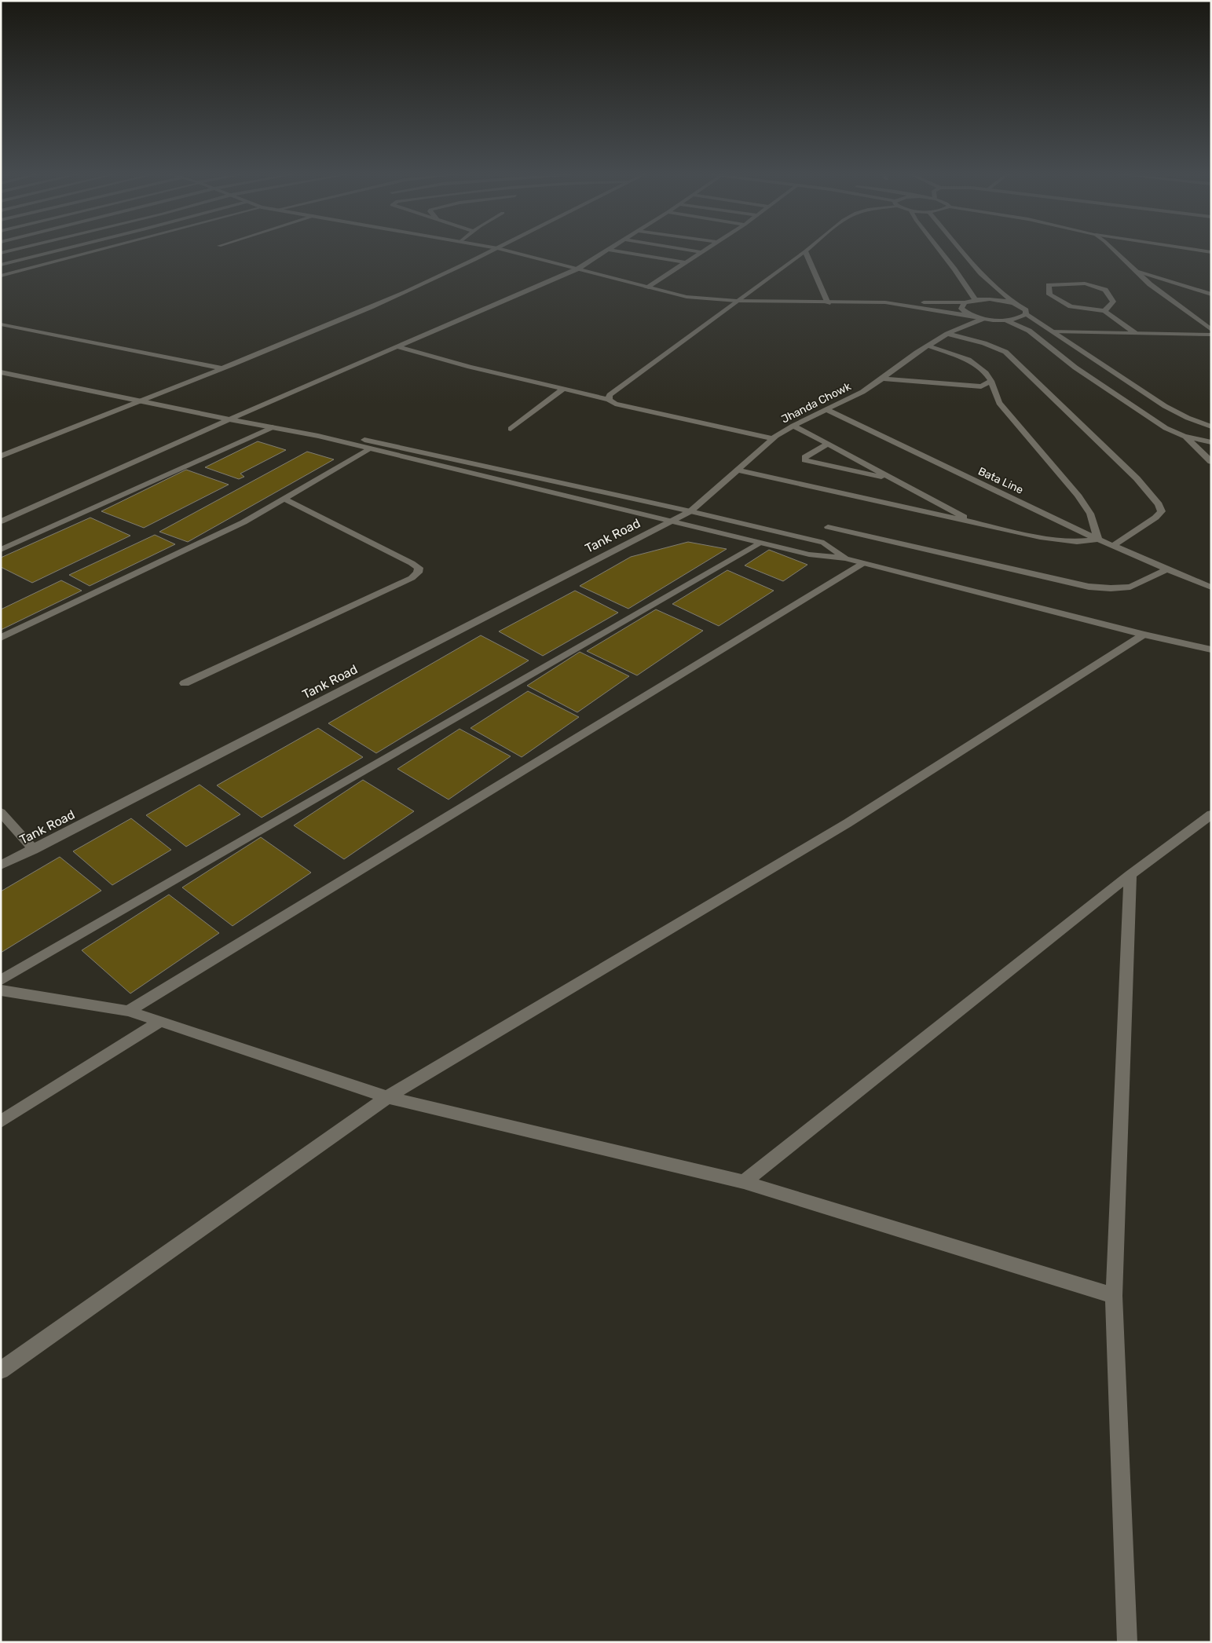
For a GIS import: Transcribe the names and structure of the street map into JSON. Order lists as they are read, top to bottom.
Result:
{
  "streets": {
    "street": ["Jhanda Chowk", "Bata Line", "Tank Road"]
  },
  "crossings": [
    ["Jhanda Chowk", "Bata Line"],
    ["Jhanda Chowk", "Tank Road"]
  ]
}
